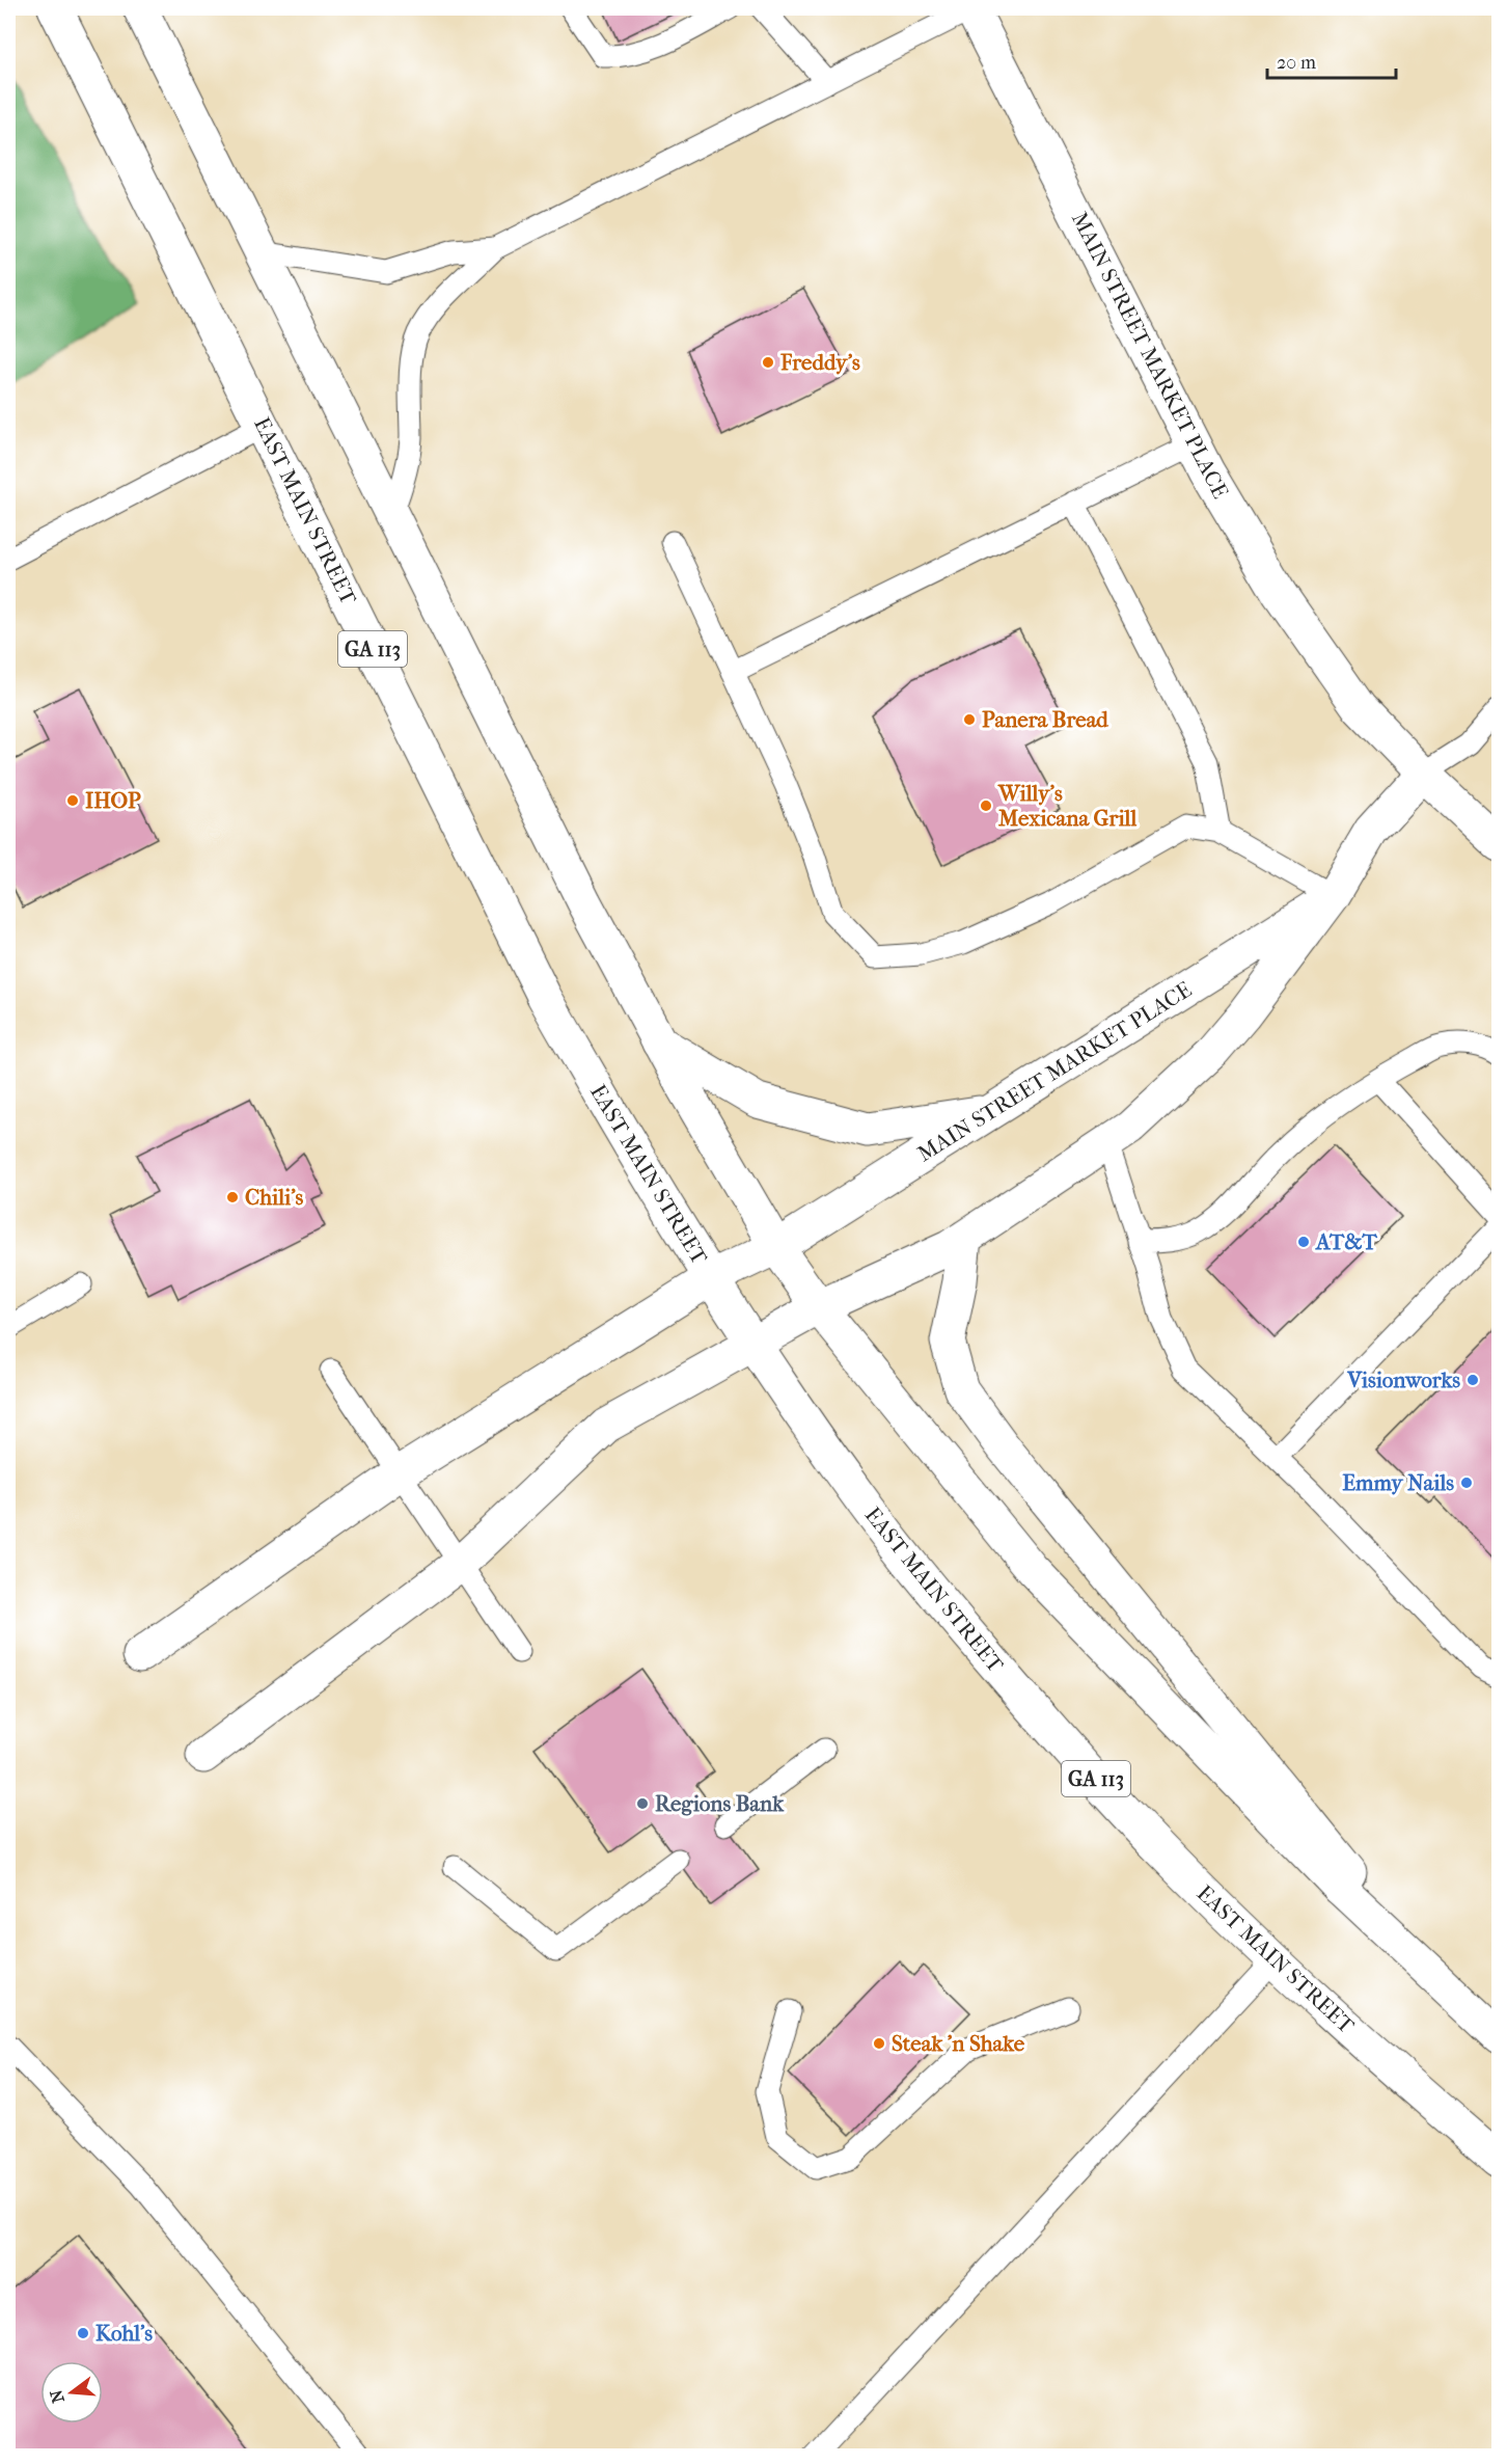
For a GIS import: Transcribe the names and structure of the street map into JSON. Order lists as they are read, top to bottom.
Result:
{
  "streets": {
    "street": ["MAIN STREET MARKET PLACE", "EAST MAIN STREET", "GA 113"]
  },
  "crossings": [
    ["MAIN STREET MARKET PLACE", "EAST MAIN STREET"]
  ],
  "places": [
    "Freddy's",
    "Panera Bread",
    "IHOP",
    "Willy's Mexicana Grill",
    "Chili's",
    "AT&T",
    "Visionworks",
    "Emmy Nails",
    "Regions Bank",
    "Steak 'n Shake",
    "Kohl's"
  ],
  "scale_bar": "20 m",
  "north": "left"
}
